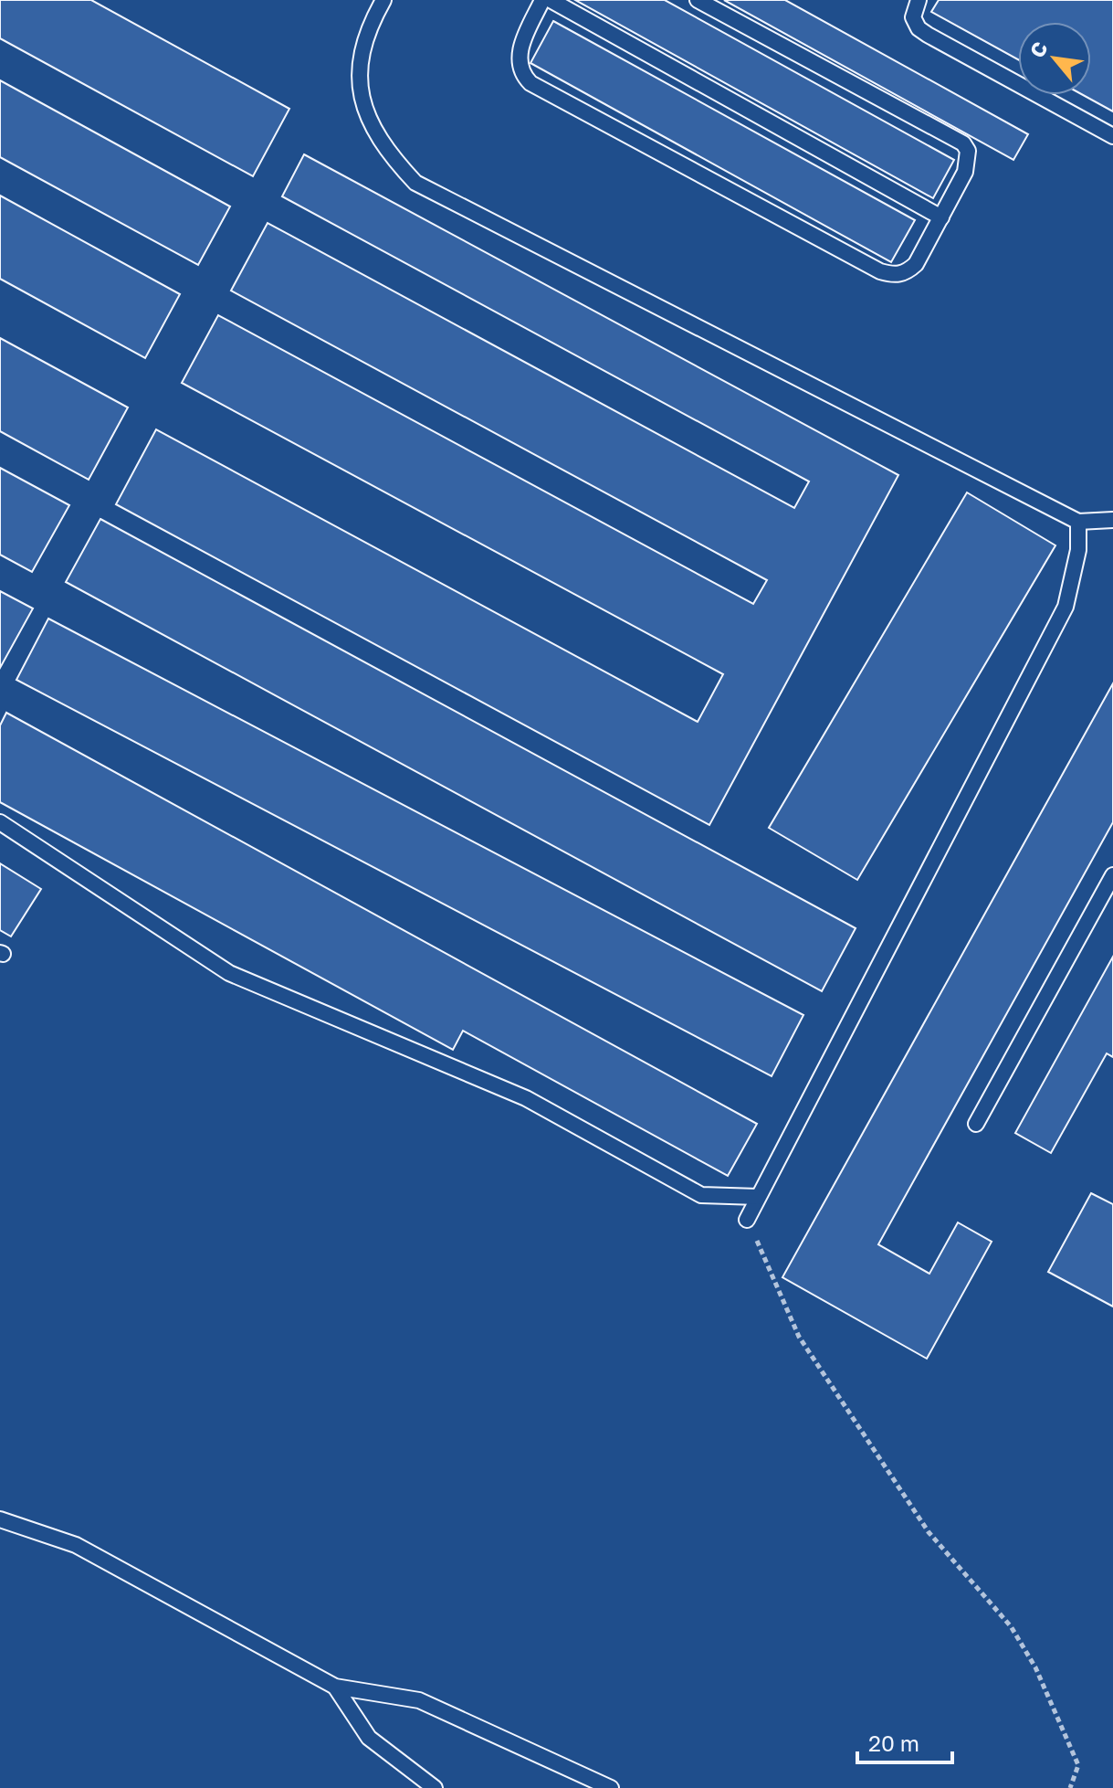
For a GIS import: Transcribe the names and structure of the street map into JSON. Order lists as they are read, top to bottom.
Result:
{
  "scale_bar": "20 m",
  "north": "top left"
}
